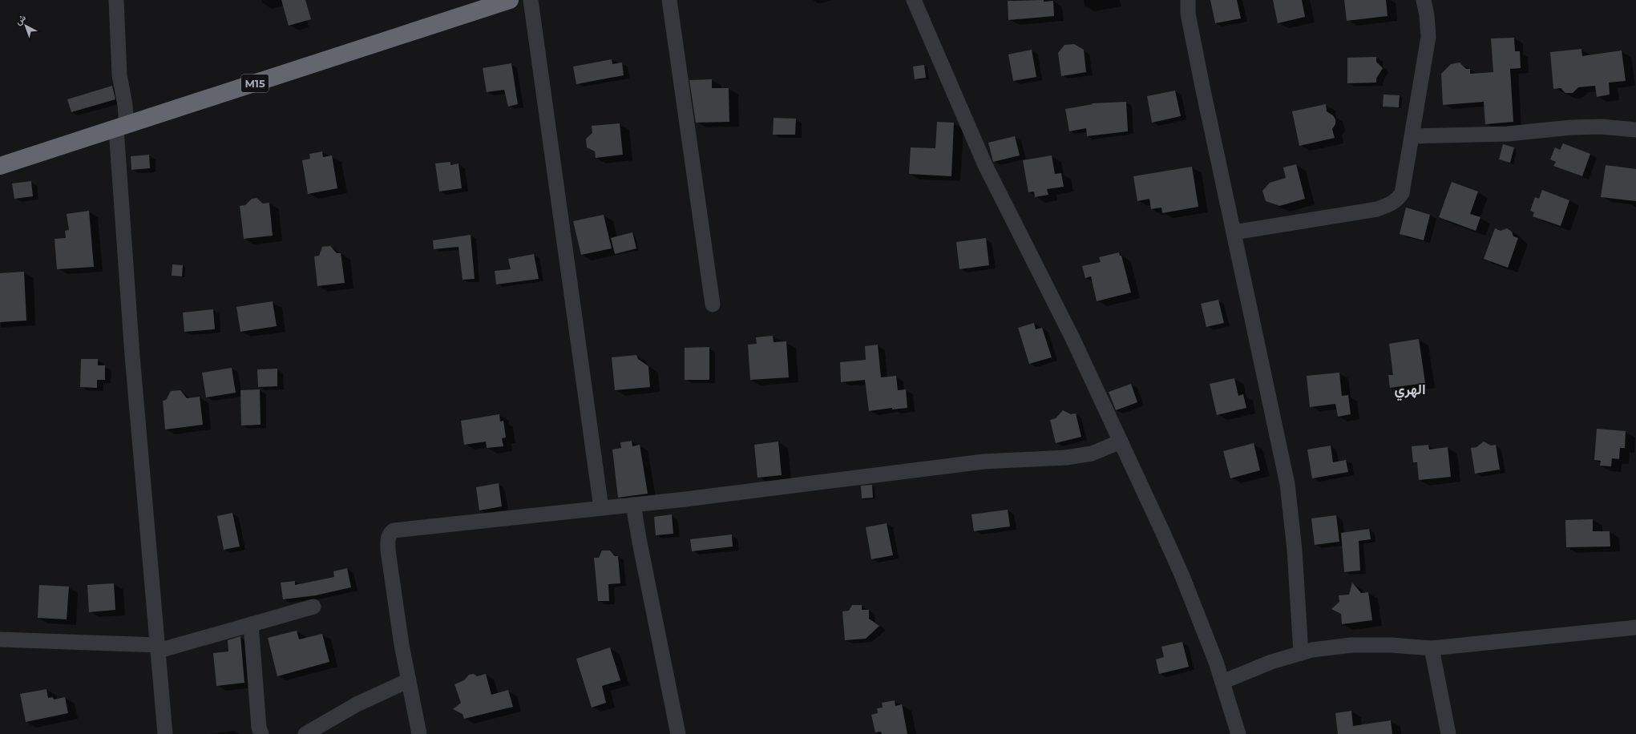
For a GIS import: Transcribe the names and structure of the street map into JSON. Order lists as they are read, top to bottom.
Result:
{
  "streets": {
    "highway": ["M15"]
  },
  "districts": ["الهري"],
  "north": "top left"
}
